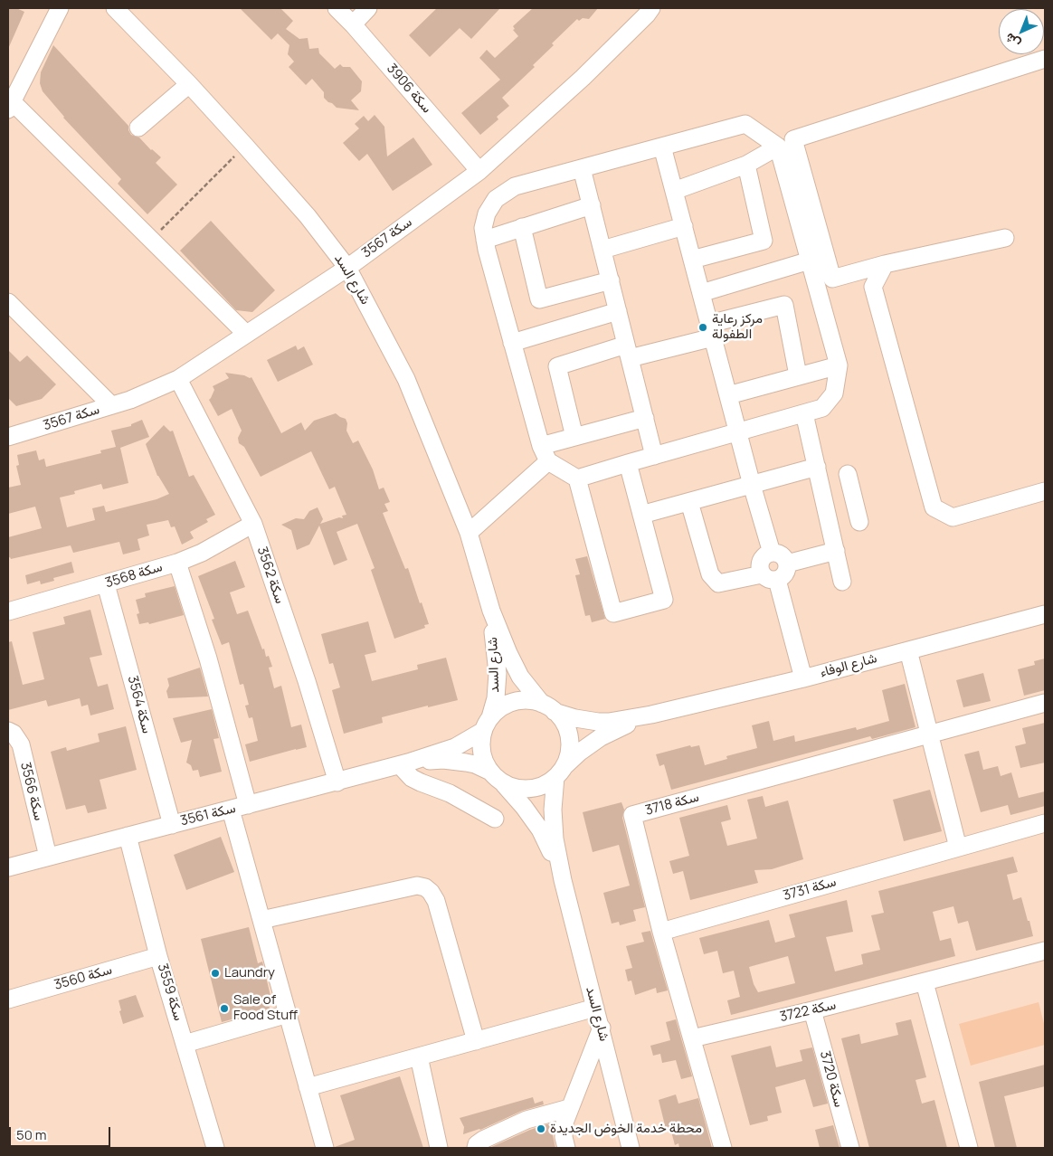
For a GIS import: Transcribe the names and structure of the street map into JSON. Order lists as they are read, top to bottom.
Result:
{
  "streets": {
    "street": [
      "سكة 3906",
      "سكة 3567",
      "شارع السد",
      "سكة 3568",
      "سكة 3562",
      "شارع الوفاء",
      "سكة 3564",
      "سكة 3566",
      "سكة 3718",
      "سكة 3561",
      "سكة 3731",
      "سكة 3560",
      "سكة 3559",
      "سكة 3722",
      "سكة 3720"
    ]
  },
  "crossings": [
    ["سكة 3906", "سكة 3567"],
    ["سكة 3567", "شارع السد"],
    ["سكة 3567", "سكة 3562"],
    ["شارع السد", "شارع الوفاء"],
    ["شارع السد", "سكة 3561"],
    ["سكة 3568", "سكة 3562"],
    ["سكة 3568", "سكة 3564"],
    ["سكة 3562", "سكة 3561"],
    ["شارع الوفاء", "سكة 3561"],
    ["سكة 3564", "سكة 3561"],
    ["سكة 3566", "سكة 3561"],
    ["سكة 3718", "سكة 3731"],
    ["سكة 3718", "سكة 3722"],
    ["سكة 3561", "سكة 3559"],
    ["سكة 3560", "سكة 3559"],
    ["سكة 3722", "سكة 3720"]
  ],
  "places": [
    "مركز رعاية الطفولة",
    "Laundry",
    "Sale of Food Stuff",
    "محطة خدمة الخوض الجديدة"
  ],
  "scale_bar": "50 m",
  "north": "bottom left"
}
